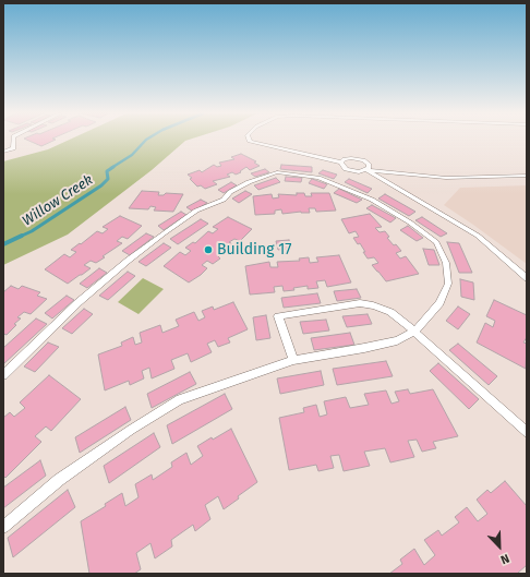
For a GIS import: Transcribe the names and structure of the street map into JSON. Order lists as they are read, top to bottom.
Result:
{
  "water": ["Willow Creek"],
  "places": ["Building 17"],
  "north": "bottom right"
}
